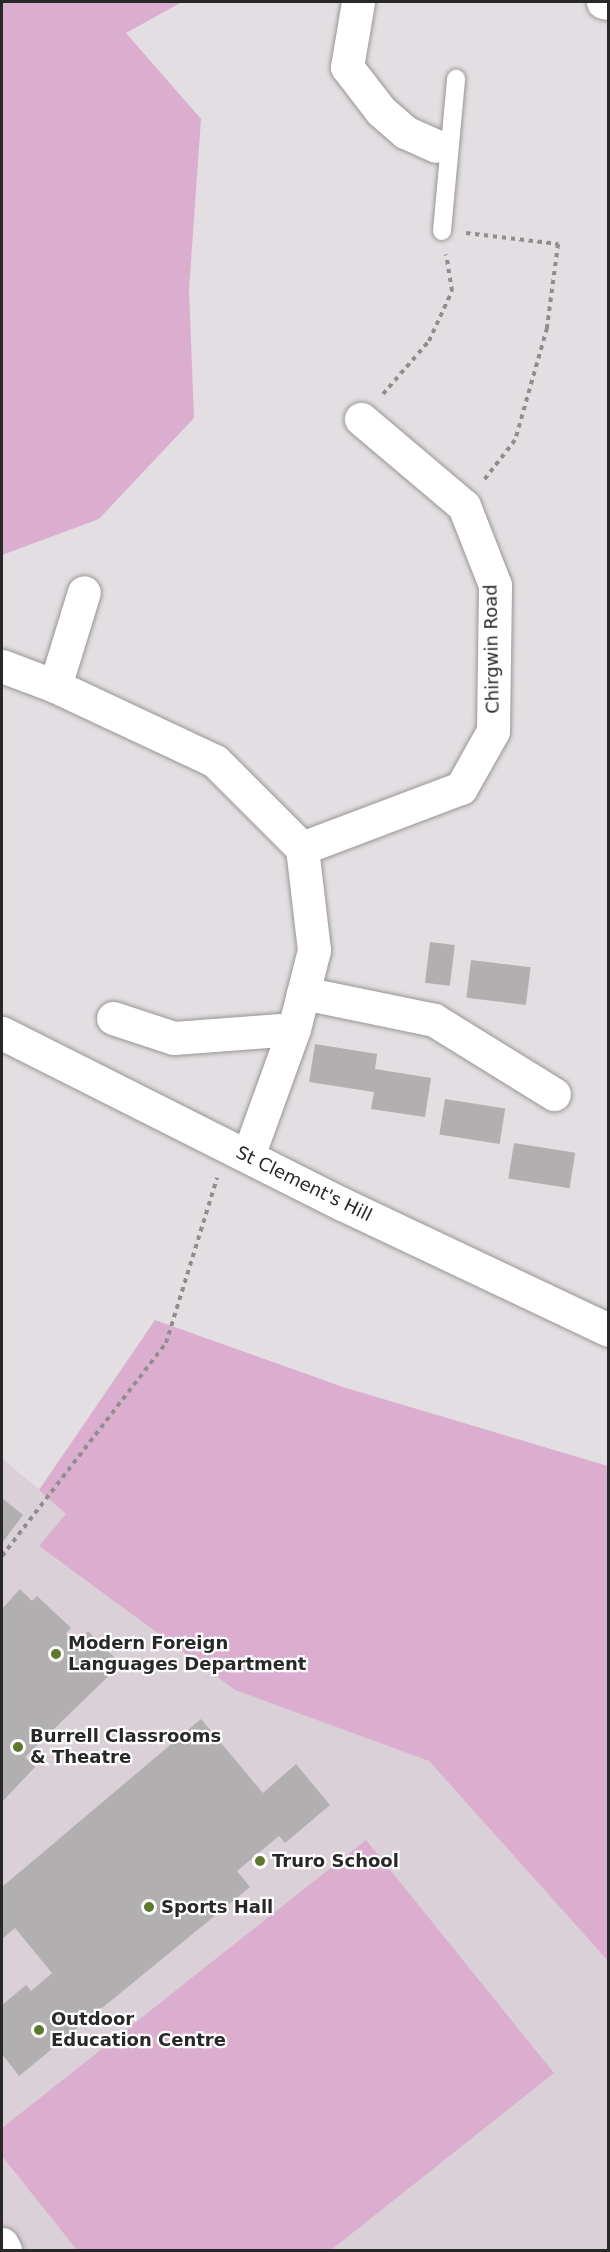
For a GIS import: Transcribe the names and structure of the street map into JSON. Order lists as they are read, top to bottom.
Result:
{
  "streets": {
    "street": ["Chirgwin Road", "St Clement's Hill"]
  },
  "places": [
    "Modern Foreign Languages Department",
    "Burrell Classrooms & Theatre",
    "Truro School",
    "Sports Hall",
    "Outdoor Education Centre"
  ]
}
